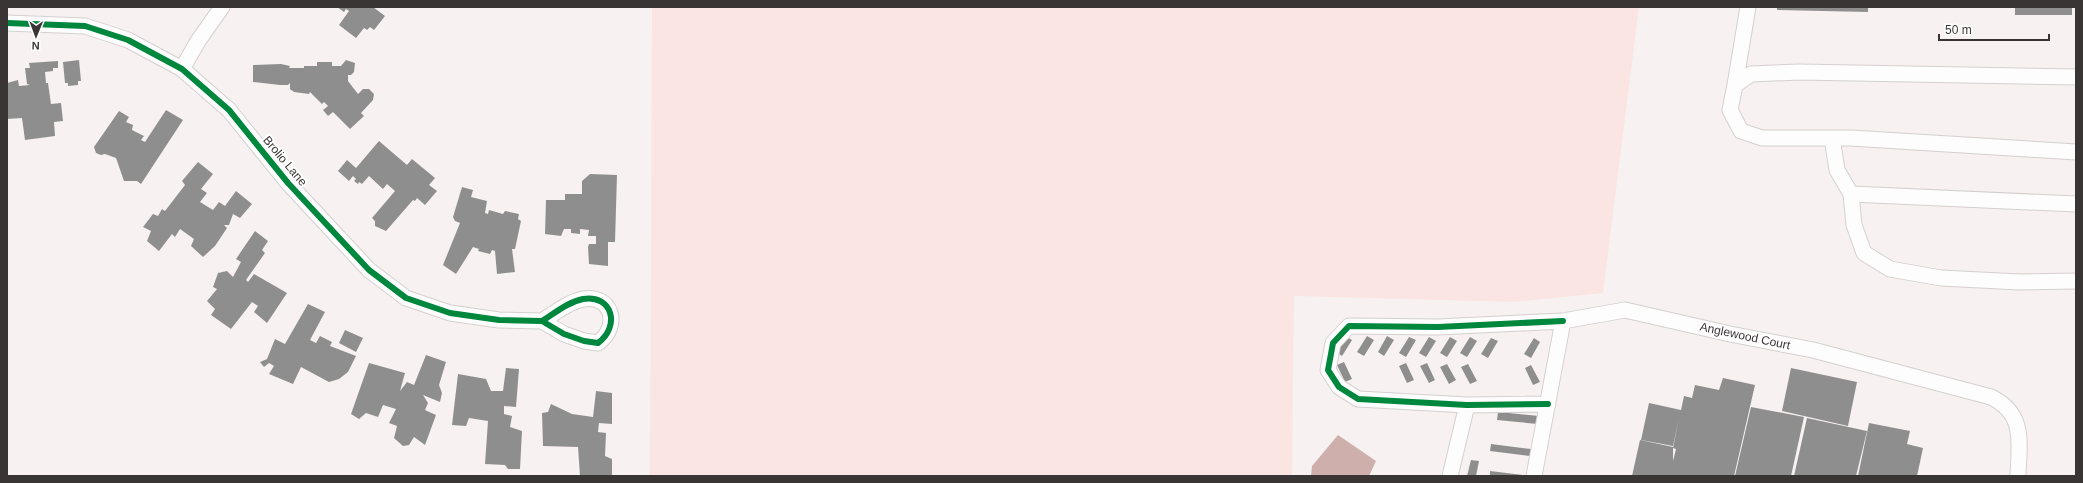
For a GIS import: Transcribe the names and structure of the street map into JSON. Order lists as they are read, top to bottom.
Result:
{
  "streets": {
    "street": ["Brolio Lane", "Anglewood Court"]
  },
  "scale_bar": "50 m",
  "north": "bottom"
}
